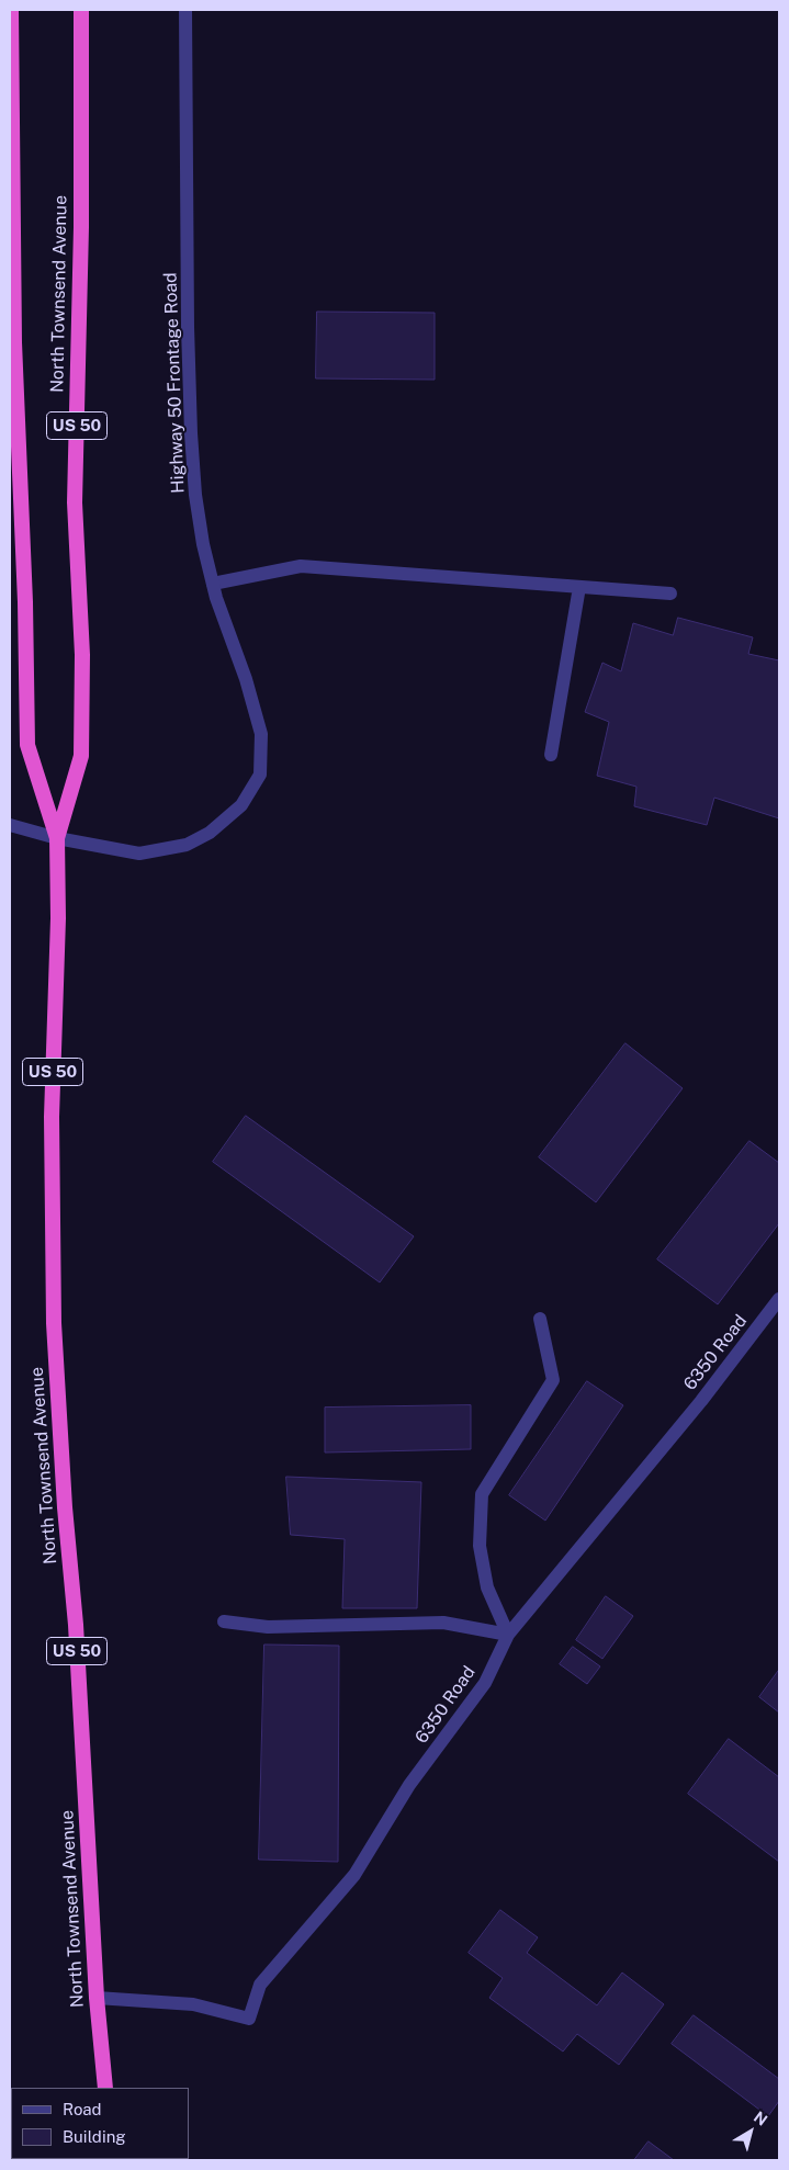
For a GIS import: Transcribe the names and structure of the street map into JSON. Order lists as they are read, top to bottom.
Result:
{
  "streets": {
    "highway": ["North Townsend Avenue", "US 50"],
    "street": ["Highway 50 Frontage Road", "6350 Road"]
  },
  "crossings": [
    ["North Townsend Avenue", "Highway 50 Frontage Road"],
    ["North Townsend Avenue", "6350 Road"]
  ],
  "legend": ["Road", "Building"],
  "north": "top right"
}
